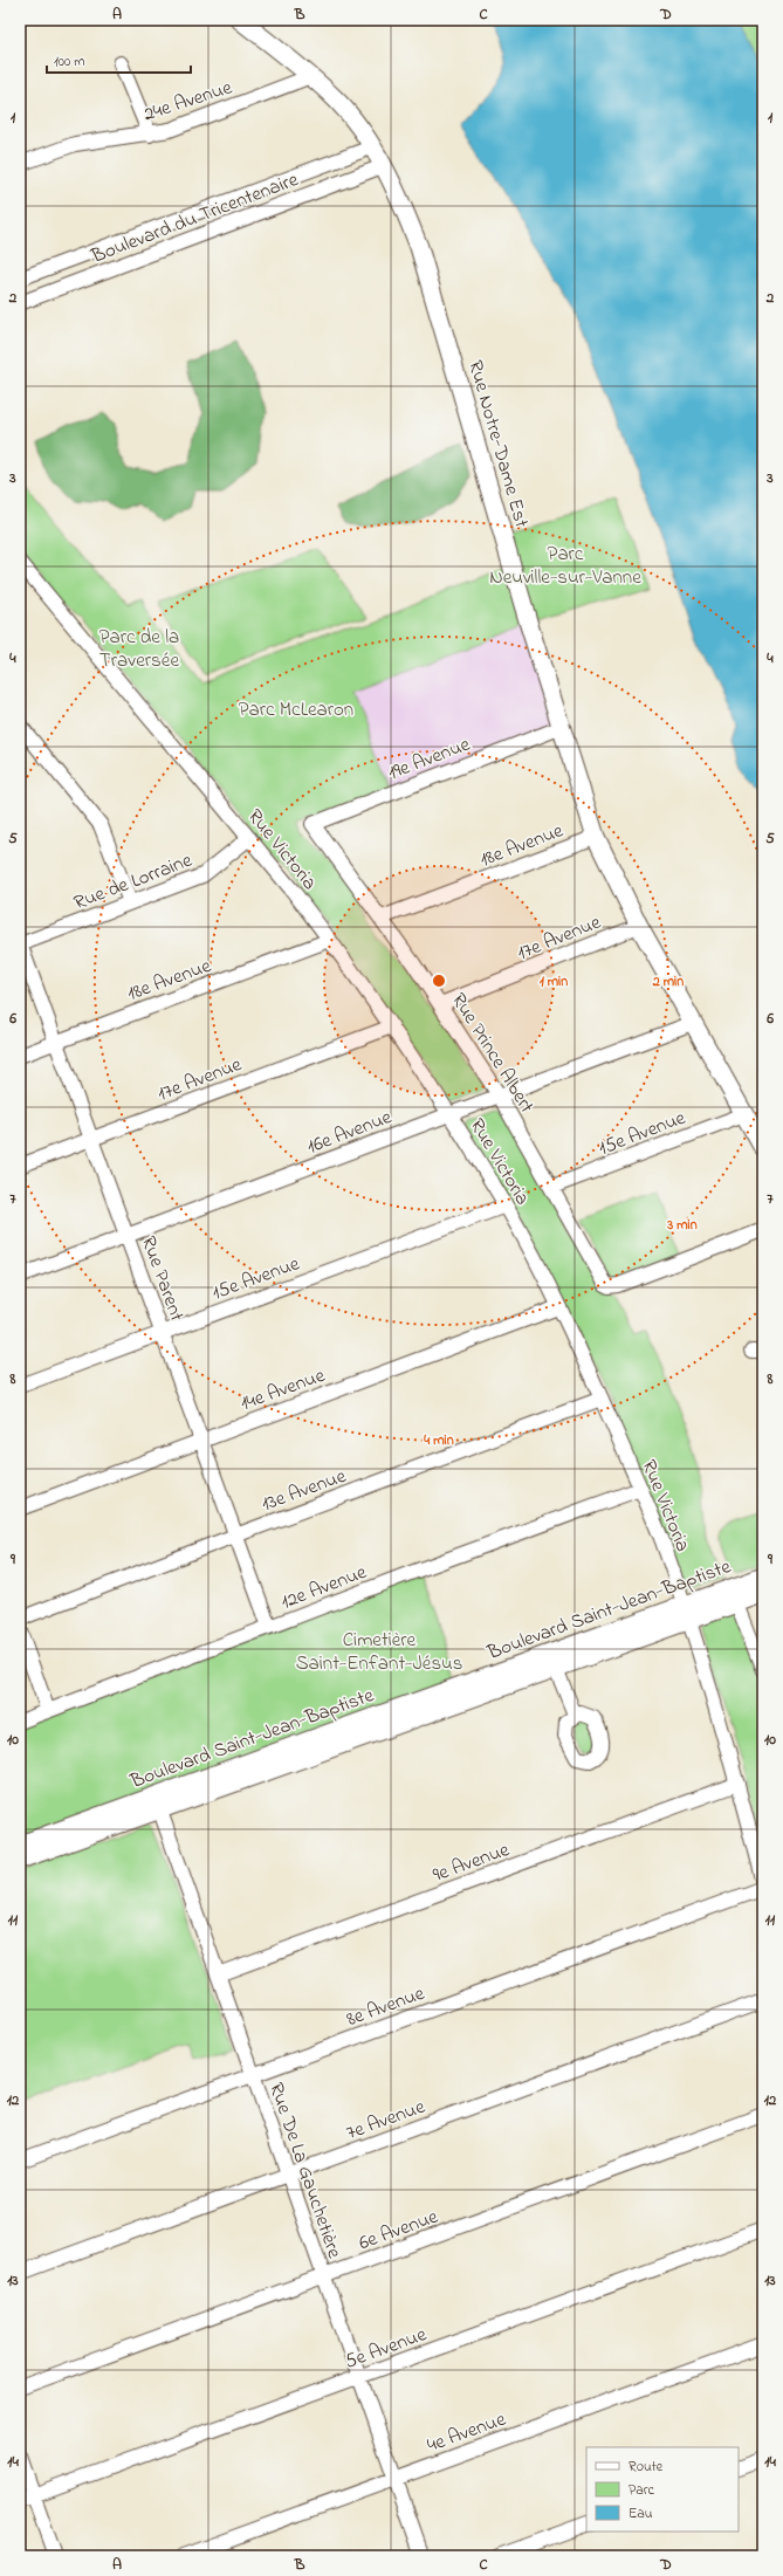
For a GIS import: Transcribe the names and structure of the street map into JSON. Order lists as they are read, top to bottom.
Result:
{
  "streets": {
    "main road": ["Rue Notre-Dame Est", "Boulevard Saint-Jean-Baptiste"],
    "street": [
      "24e Avenue",
      "Boulevard du Tricentenaire",
      "19e Avenue",
      "18e Avenue",
      "Rue Victoria",
      "Rue de Lorraine",
      "17e Avenue",
      "Rue Prince Albert",
      "16e Avenue",
      "15e Avenue",
      "Rue Parent",
      "14e Avenue",
      "13e Avenue",
      "12e Avenue",
      "9e Avenue",
      "8e Avenue",
      "7e Avenue",
      "Rue De La Gauchetière",
      "6e Avenue",
      "5e Avenue",
      "4e Avenue"
    ]
  },
  "crossings": [
    ["24e Avenue", "Rue Notre-Dame Est"],
    ["Boulevard du Tricentenaire", "Rue Notre-Dame Est"],
    ["Rue Notre-Dame Est", "19e Avenue"],
    ["Rue Notre-Dame Est", "18e Avenue"],
    ["Rue Notre-Dame Est", "17e Avenue"],
    ["Rue Notre-Dame Est", "16e Avenue"],
    ["Rue Notre-Dame Est", "15e Avenue"],
    ["19e Avenue", "Rue Prince Albert"],
    ["18e Avenue", "Rue Victoria"],
    ["18e Avenue", "Rue Prince Albert"],
    ["18e Avenue", "Rue Parent"],
    ["Rue Victoria", "Rue de Lorraine"],
    ["Rue Victoria", "17e Avenue"],
    ["Rue Victoria", "16e Avenue"],
    ["Rue Victoria", "15e Avenue"],
    ["Rue Victoria", "14e Avenue"],
    ["Rue Victoria", "13e Avenue"],
    ["Rue Victoria", "12e Avenue"],
    ["Rue Victoria", "Boulevard Saint-Jean-Baptiste"],
    ["Rue Victoria", "9e Avenue"],
    ["Rue de Lorraine", "Rue Parent"],
    ["17e Avenue", "Rue Prince Albert"],
    ["17e Avenue", "Rue Parent"],
    ["Rue Prince Albert", "16e Avenue"],
    ["Rue Prince Albert", "15e Avenue"],
    ["16e Avenue", "Rue Parent"],
    ["15e Avenue", "Rue Parent"],
    ["Rue Parent", "14e Avenue"],
    ["Rue Parent", "13e Avenue"],
    ["Rue Parent", "12e Avenue"],
    ["Boulevard Saint-Jean-Baptiste", "Rue De La Gauchetière"],
    ["9e Avenue", "Rue De La Gauchetière"],
    ["8e Avenue", "Rue De La Gauchetière"],
    ["7e Avenue", "Rue De La Gauchetière"],
    ["Rue De La Gauchetière", "6e Avenue"],
    ["Rue De La Gauchetière", "5e Avenue"],
    ["Rue De La Gauchetière", "4e Avenue"]
  ],
  "parks": [
    "Parc Neuville-sur-Vanne",
    "Parc de la Traversée",
    "Parc McLearon",
    "Cimetière Saint-Enfant-Jésus"
  ],
  "legend": ["Route", "Parc", "Eau"],
  "scale_bar": "100 m",
  "grid": {
    "columns": [
      "A",
      "B",
      "C",
      "D"
    ],
    "rows": [
      "1",
      "2",
      "3",
      "4",
      "5",
      "6",
      "7",
      "8",
      "9",
      "10",
      "11",
      "12",
      "13",
      "14"
    ]
  },
  "rings": [
    "1 min",
    "2 min",
    "3 min",
    "4 min"
  ]
}
